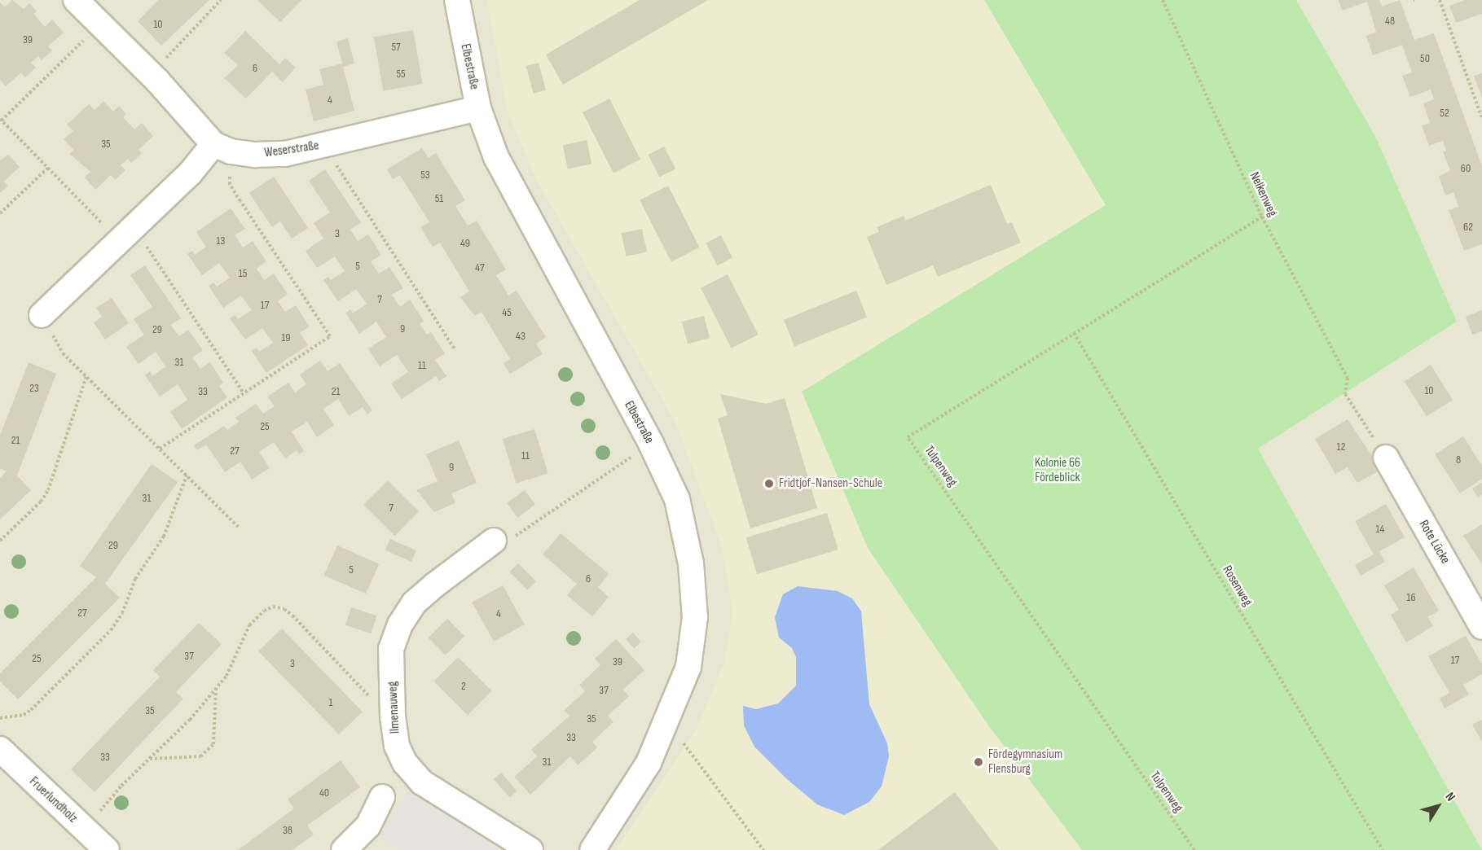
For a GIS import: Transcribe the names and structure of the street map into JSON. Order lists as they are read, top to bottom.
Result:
{
  "streets": {
    "street": [
      "Elbestraße",
      "Weserstraße",
      "Rote Lücke",
      "Ilmenauweg",
      "Fruerlundholz"
    ],
    "path": ["Nelkenweg", "Tulpenweg", "Rosenweg"]
  },
  "crossings": [
    ["Elbestraße", "Weserstraße"],
    ["Nelkenweg", "Tulpenweg"],
    ["Nelkenweg", "Rote Lücke"],
    ["Tulpenweg", "Rosenweg"]
  ],
  "parks": ["Kolonie 66 Fördeblick"],
  "places": ["Fridtjof-Nansen-Schule", "Fördegymnasium Flensburg"],
  "house_numbers": [
    "48",
    "10",
    "39",
    "57",
    "50",
    "6",
    "55",
    "4",
    "52",
    "35",
    "60",
    "53",
    "51",
    "62",
    "3",
    "13",
    "49",
    "5",
    "47",
    "15",
    "7",
    "17",
    "45",
    "9",
    "29",
    "43",
    "19",
    "31",
    "11",
    "23",
    "10",
    "33",
    "21",
    "25",
    "21",
    "12",
    "27",
    "11",
    "8",
    "9",
    "31",
    "7",
    "14",
    "29",
    "5",
    "6",
    "16",
    "27",
    "4",
    "37",
    "25",
    "17",
    "39",
    "3",
    "2",
    "37",
    "1",
    "35",
    "35",
    "33",
    "33",
    "31",
    "40",
    "38"
  ],
  "north": "top right"
}
